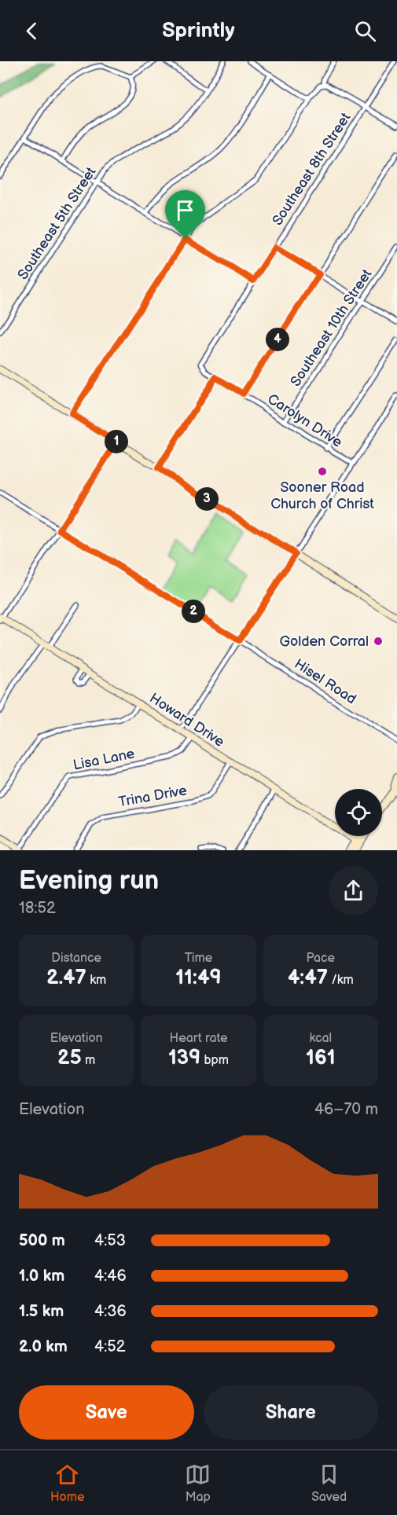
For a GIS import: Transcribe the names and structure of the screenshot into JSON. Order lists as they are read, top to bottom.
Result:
{
  "streets": {
    "main road": ["Howard Drive"],
    "street": [
      "Southeast 8th Street",
      "Southeast 5th Street",
      "Southeast 10th Street",
      "Carolyn Drive",
      "Hisel Road",
      "Lisa Lane",
      "Trina Drive"
    ]
  },
  "crossings": [
    ["Southeast 8th Street", "Carolyn Drive"],
    ["Southeast 10th Street", "Carolyn Drive"],
    ["Howard Drive", "Lisa Lane"],
    ["Howard Drive", "Trina Drive"]
  ],
  "places": ["Sooner Road Church of Christ", "Golden Corral"],
  "page": {
    "header": "Sprintly",
    "pins": [
      "4",
      "1",
      "3",
      "2"
    ],
    "heading": ["Evening run", "18:52"],
    "stats": [
      ["Distance", "2.47 km"],
      ["Time", "11:49"],
      ["Pace", "4:47 /km"],
      ["Elevation", "25 m"],
      ["Heart rate", "139 bpm"],
      ["kcal", "161"]
    ],
    "chart": ["Elevation", "46–70 m"],
    "list": [
      {
        "name": "500 m",
        "note": "4:53"
      },
      {
        "name": "1.0 km",
        "note": "4:46"
      },
      {
        "name": "1.5 km",
        "note": "4:36"
      },
      {
        "name": "2.0 km",
        "note": "4:52"
      }
    ],
    "buttons": ["Save", "Share"],
    "tabs": ["Home", "Map", "Saved"]
  }
}
